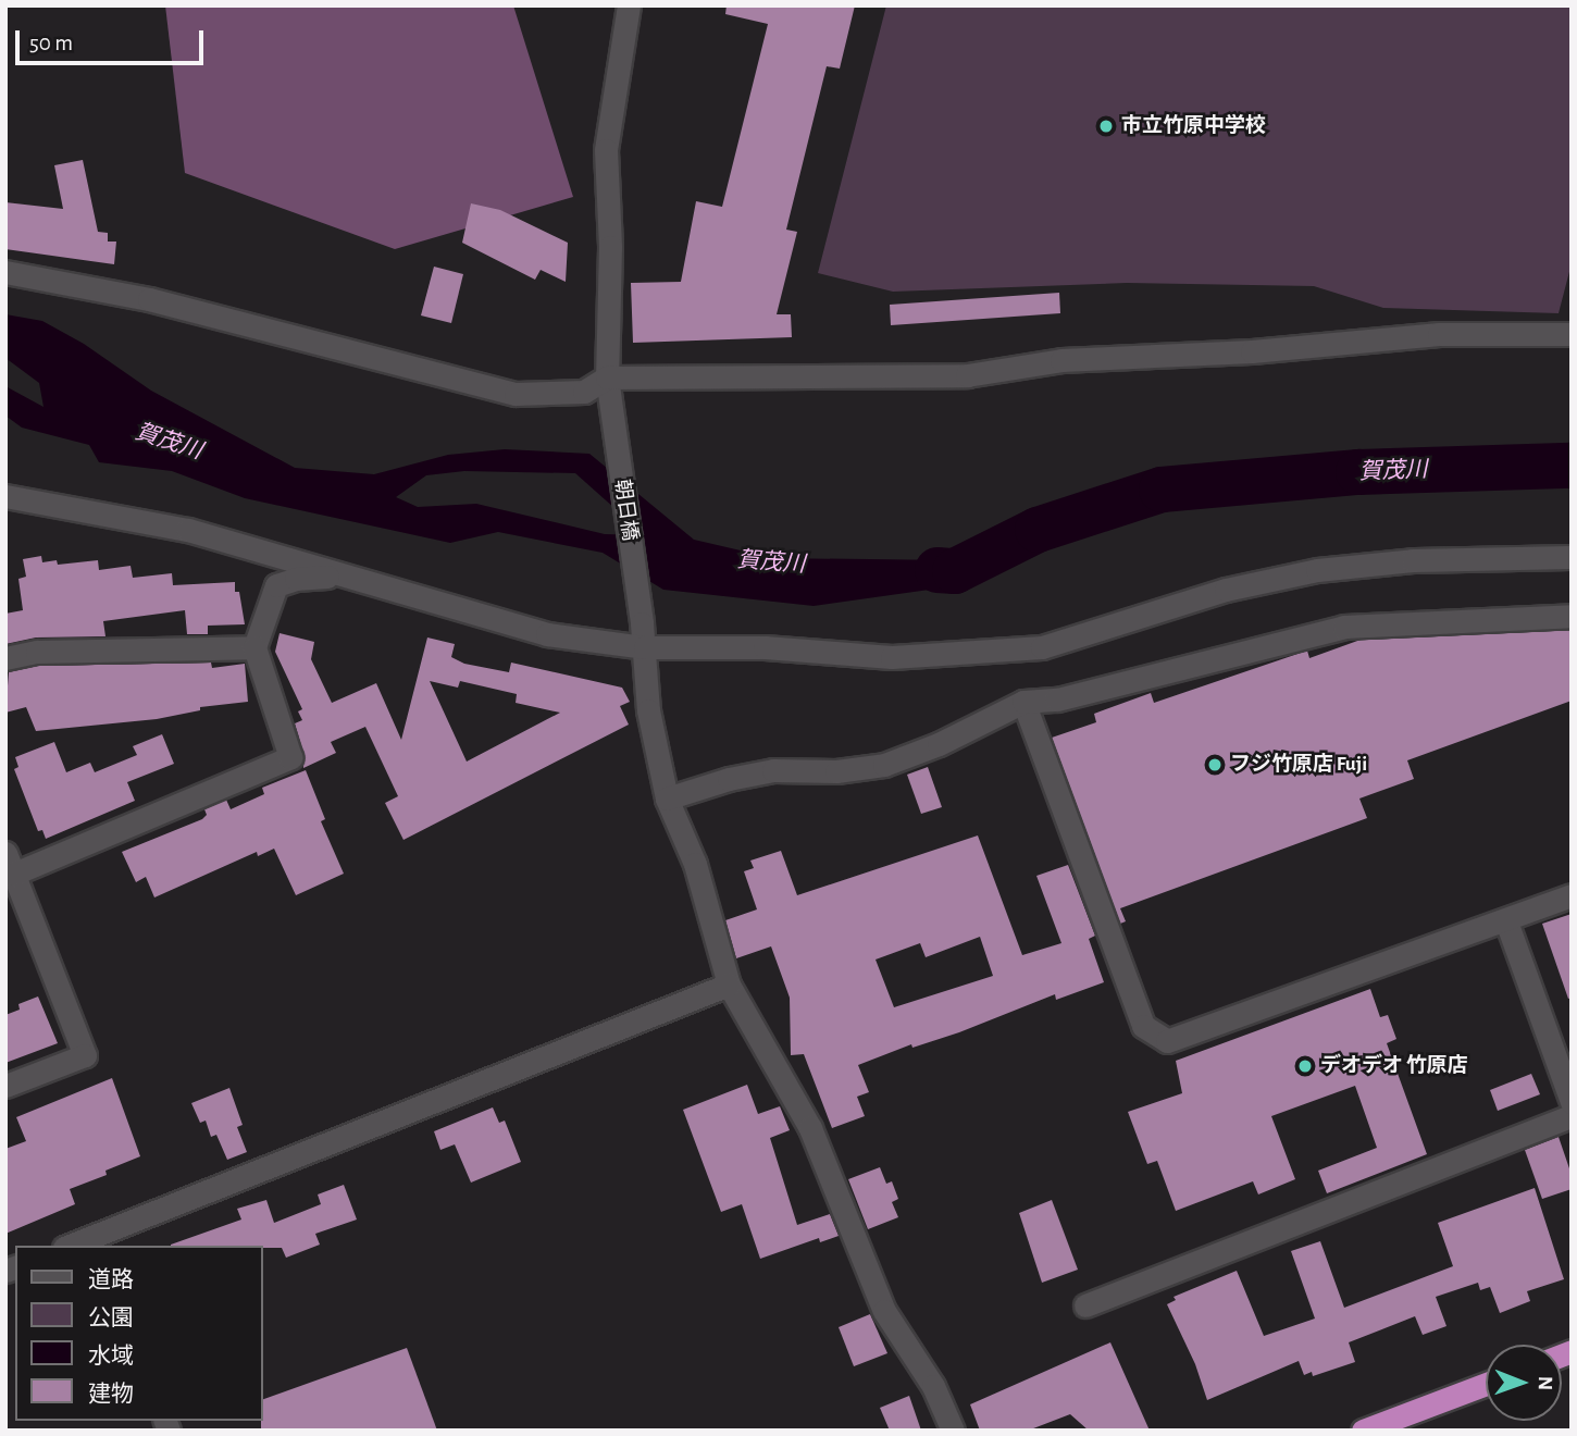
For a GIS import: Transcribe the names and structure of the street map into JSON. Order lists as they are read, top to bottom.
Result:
{
  "streets": {
    "street": ["朝日橋"]
  },
  "water": ["賀茂川"],
  "places": ["市立竹原中学校", "フジ竹原店 Fuji", "デオデオ 竹原店"],
  "legend": [
    "道路",
    "公園",
    "水域",
    "建物"
  ],
  "scale_bar": "50 m",
  "north": "right"
}
